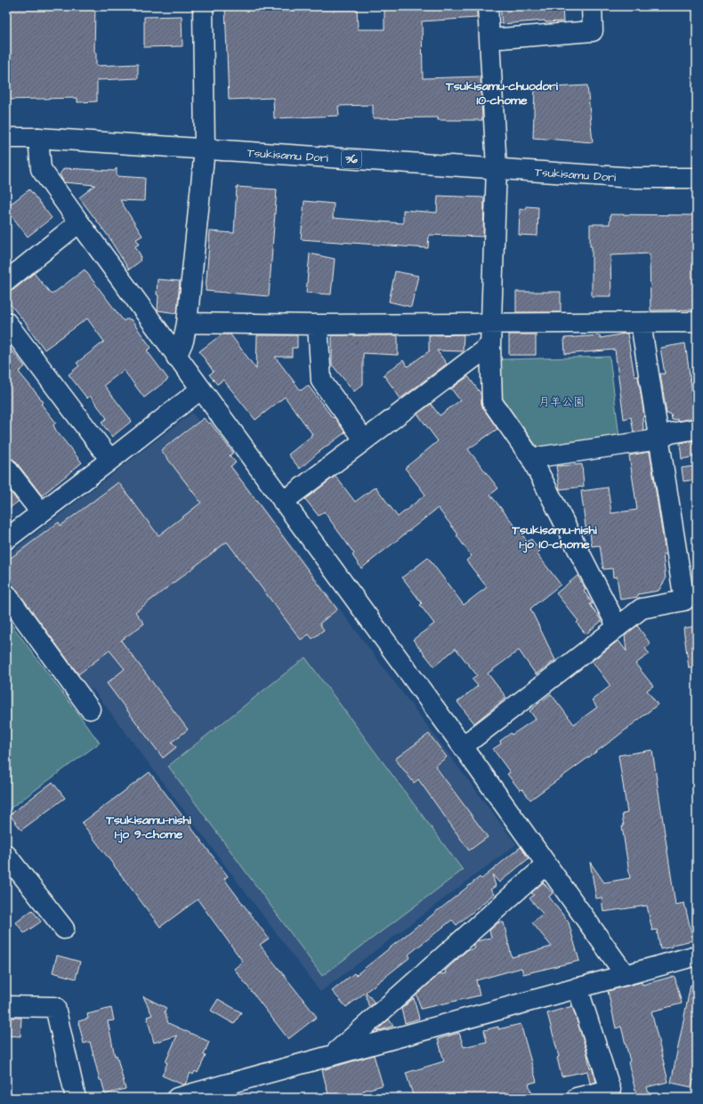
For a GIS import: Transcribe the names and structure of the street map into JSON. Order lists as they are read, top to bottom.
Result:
{
  "streets": {
    "main road": ["Tsukisamu Dori", "36"]
  },
  "districts": ["Tsukisamu-chuodori 10-chome", "Tsukisamu-nishi 1-jo 10-chome", "Tsukisamu-nishi 1-jo 9-chome"],
  "parks": ["月羊公園"]
}
